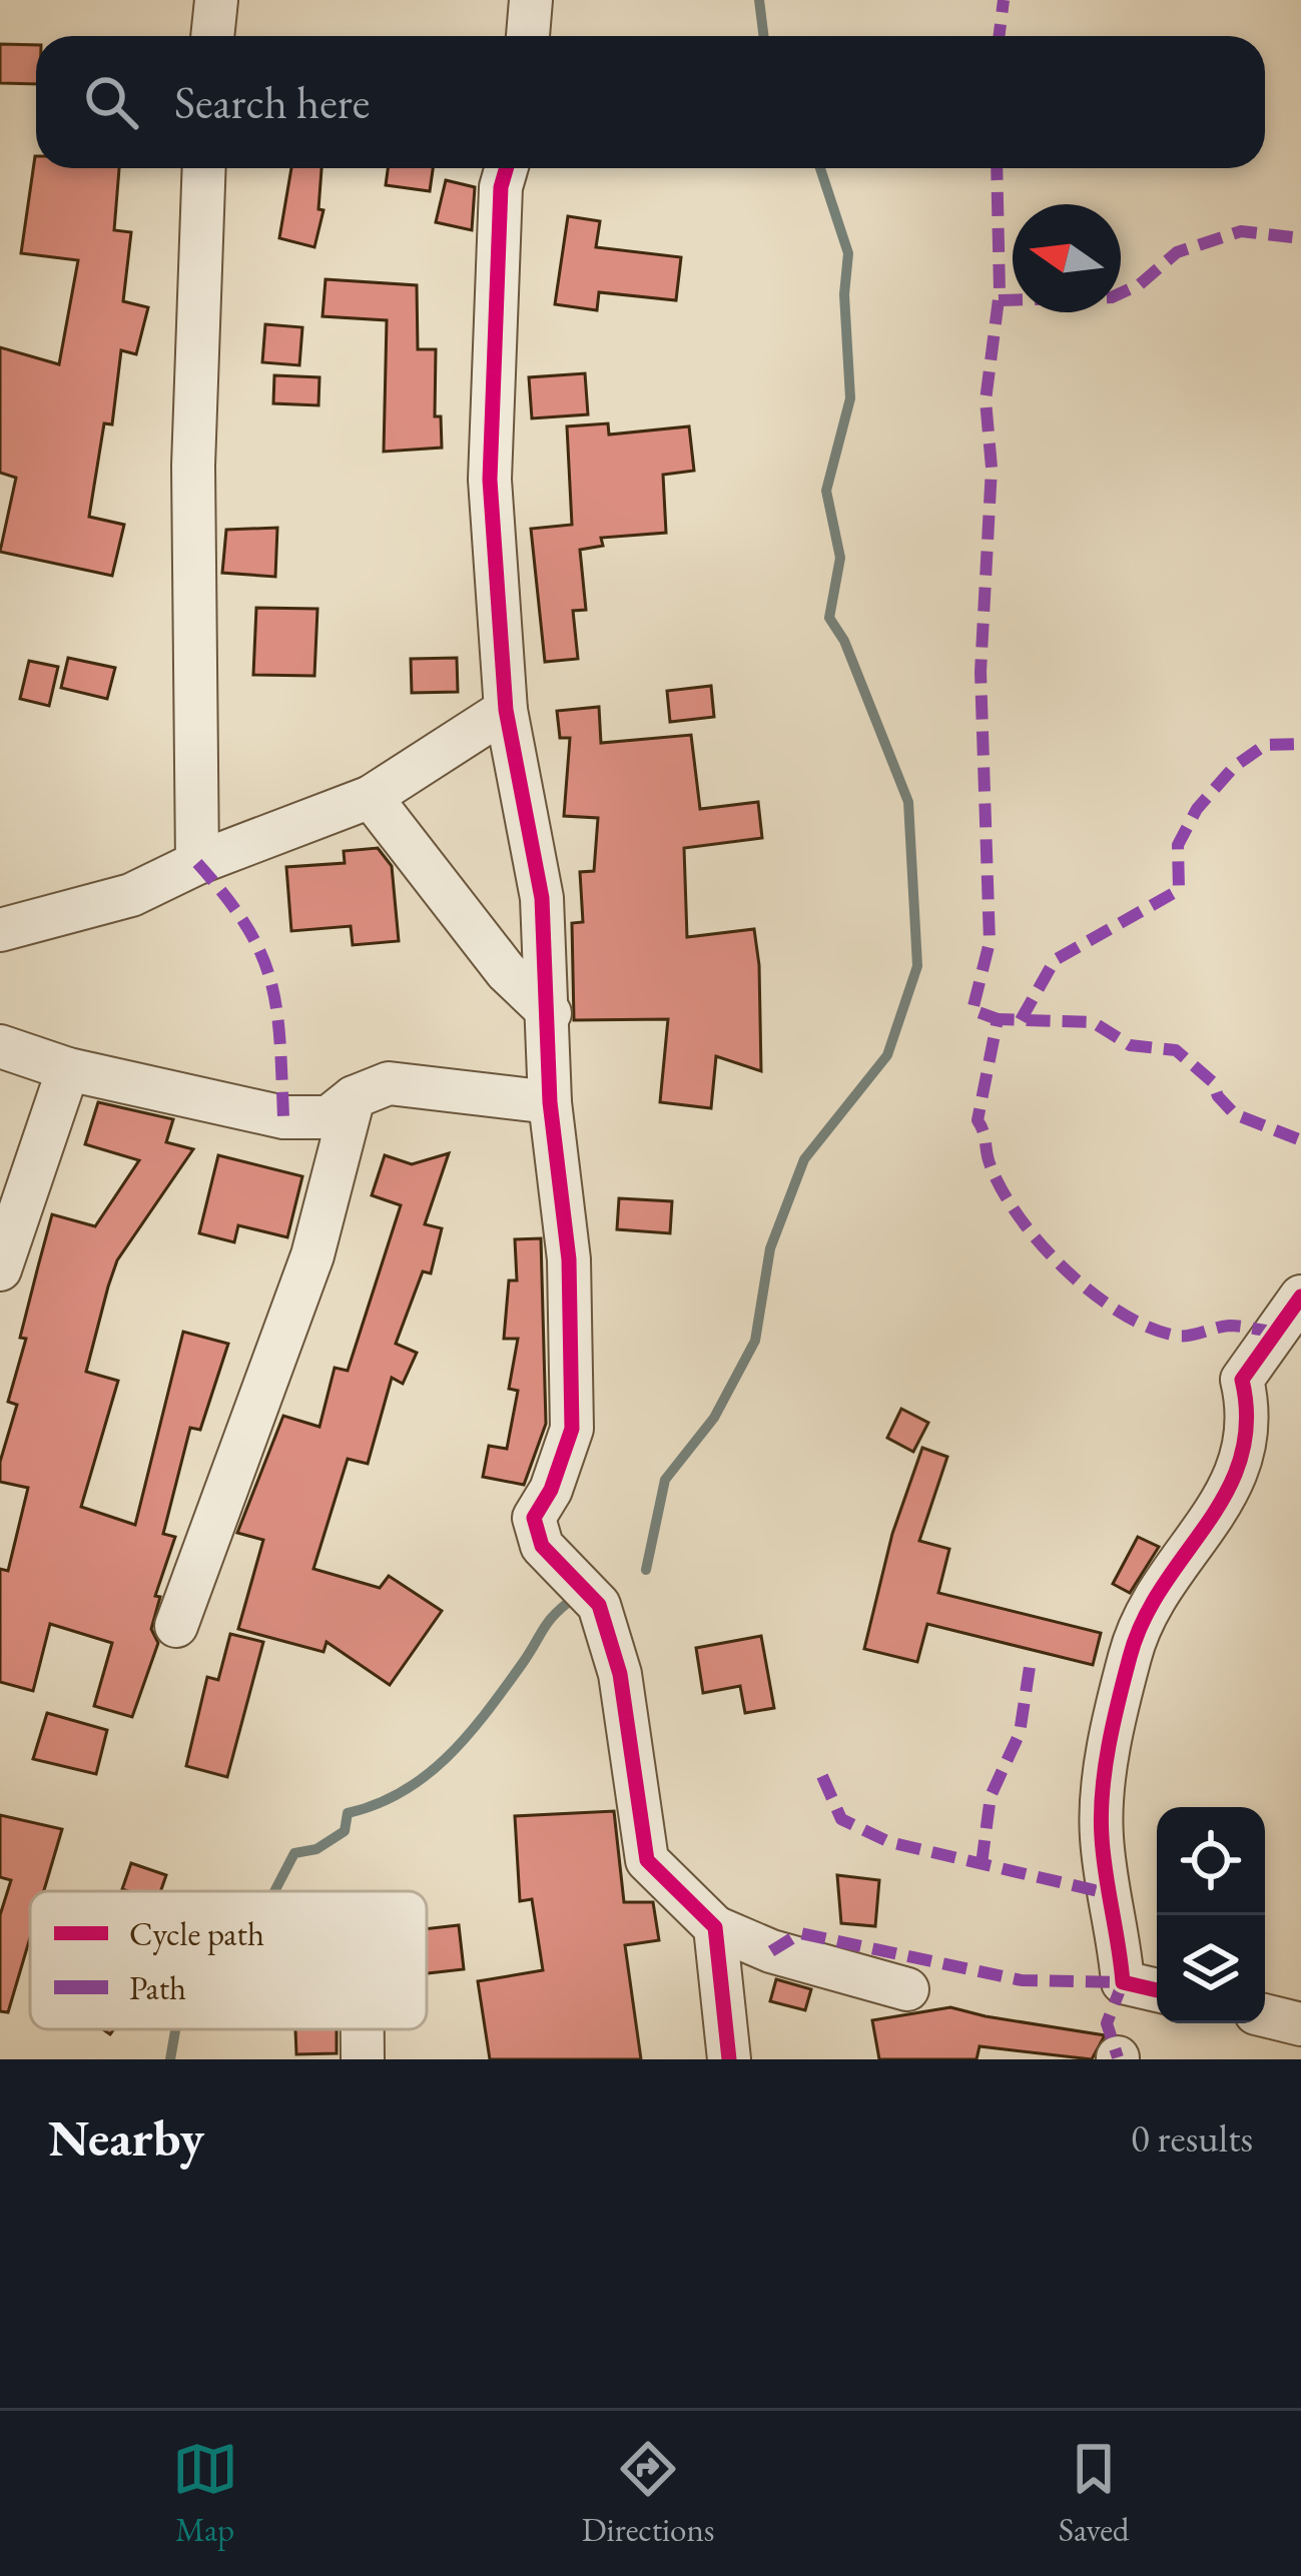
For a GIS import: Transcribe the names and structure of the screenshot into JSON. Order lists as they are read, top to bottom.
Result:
{
  "legend": ["Cycle path", "Path"],
  "north": "left",
  "page": {
    "search": "Search here",
    "heading": ["Nearby", "0 results"],
    "nav": ["Map", "Directions", "Saved"]
  }
}
